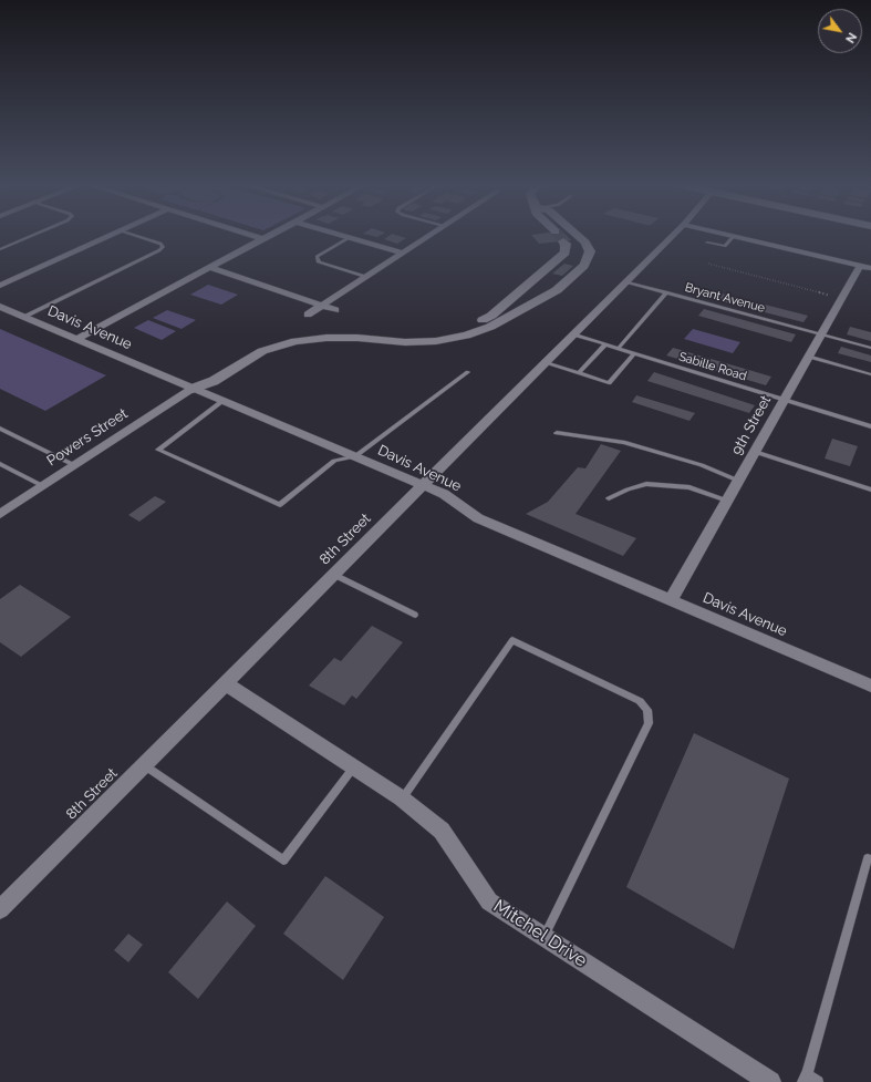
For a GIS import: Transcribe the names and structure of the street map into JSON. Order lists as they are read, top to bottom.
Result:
{
  "streets": {
    "street": [
      "Davis Avenue",
      "9th Street",
      "Powers Street",
      "8th Street",
      "Mitchel Drive"
    ],
    "lane": ["Bryant Avenue", "Sabille Road"]
  },
  "crossings": [
    ["Bryant Avenue", "9th Street"],
    ["Bryant Avenue", "8th Street"],
    ["Davis Avenue", "9th Street"],
    ["Davis Avenue", "Powers Street"],
    ["Davis Avenue", "8th Street"],
    ["Sabille Road", "9th Street"],
    ["Sabille Road", "8th Street"],
    ["8th Street", "Mitchel Drive"]
  ],
  "north": "bottom right"
}
